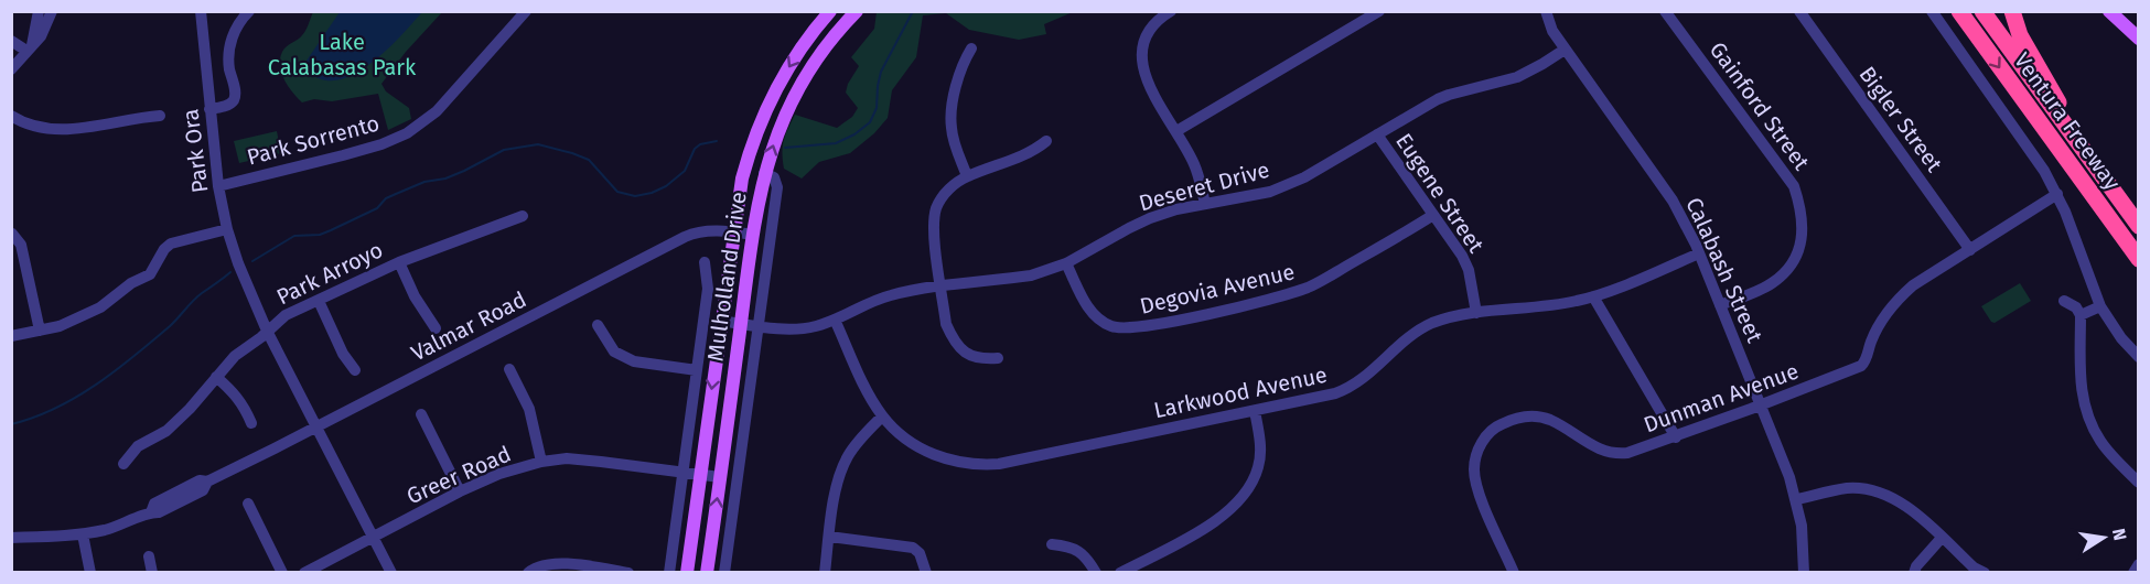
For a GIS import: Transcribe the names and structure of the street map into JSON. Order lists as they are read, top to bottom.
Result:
{
  "streets": {
    "highway": ["Ventura Freeway"],
    "main road": ["Mulholland Drive"],
    "street": [
      "Gainford Street",
      "Bigler Street",
      "Park Sorrento",
      "Park Ora",
      "Deseret Drive",
      "Eugene Street",
      "Calabash Street",
      "Park Arroyo",
      "Degovia Avenue",
      "Valmar Road",
      "Larkwood Avenue",
      "Dunman Avenue",
      "Greer Road"
    ]
  },
  "crossings": [
    ["Gainford Street", "Calabash Street"],
    ["Bigler Street", "Dunman Avenue"],
    ["Park Sorrento", "Park Ora"],
    ["Park Ora", "Park Arroyo"],
    ["Park Ora", "Valmar Road"],
    ["Park Ora", "Greer Road"],
    ["Deseret Drive", "Eugene Street"],
    ["Deseret Drive", "Calabash Street"],
    ["Deseret Drive", "Mulholland Drive"],
    ["Deseret Drive", "Degovia Avenue"],
    ["Deseret Drive", "Larkwood Avenue"],
    ["Eugene Street", "Degovia Avenue"],
    ["Eugene Street", "Larkwood Avenue"],
    ["Calabash Street", "Larkwood Avenue"],
    ["Calabash Street", "Dunman Avenue"],
    ["Mulholland Drive", "Valmar Road"],
    ["Mulholland Drive", "Greer Road"]
  ],
  "parks": ["Lake Calabasas Park"],
  "north": "right"
}
